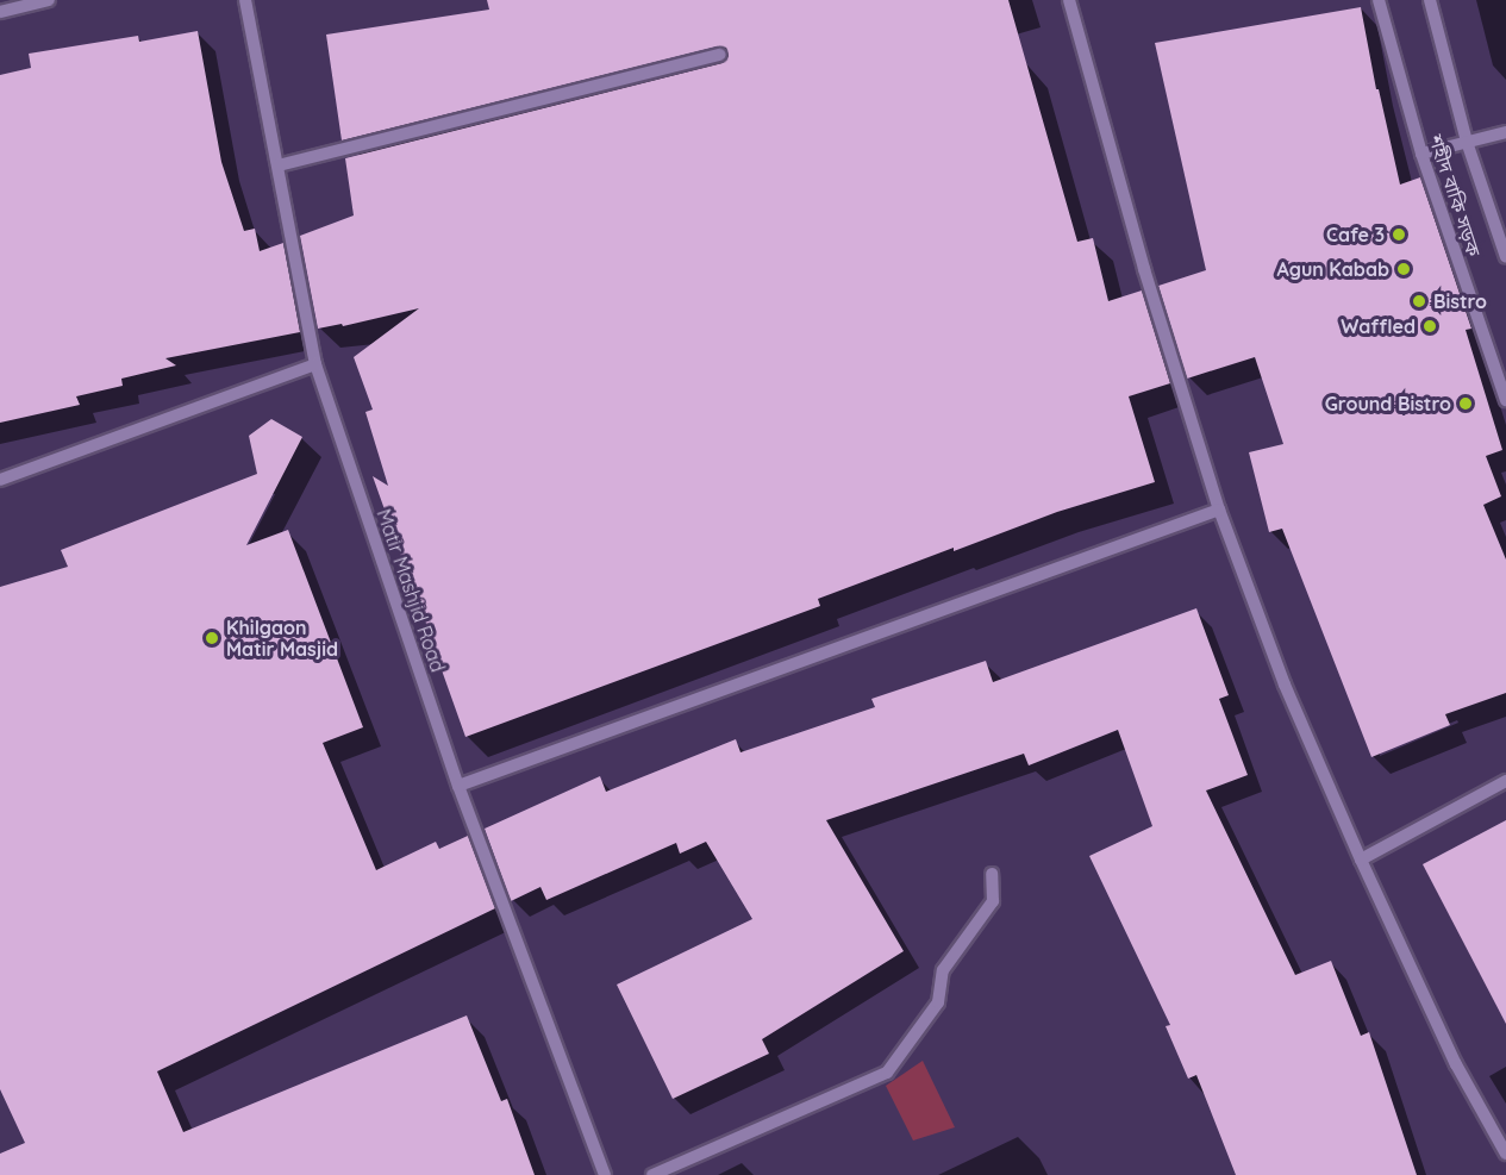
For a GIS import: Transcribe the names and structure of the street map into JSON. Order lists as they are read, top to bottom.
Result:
{
  "streets": {
    "street": ["শহীদ বাকি সড়ক", "Matir Mashjid Road"]
  },
  "places": [
    "Cafe 3",
    "Agun Kabab",
    "Bistro",
    "Waffled",
    "Ground Bistro",
    "Khilgaon Matir Masjid"
  ]
}
